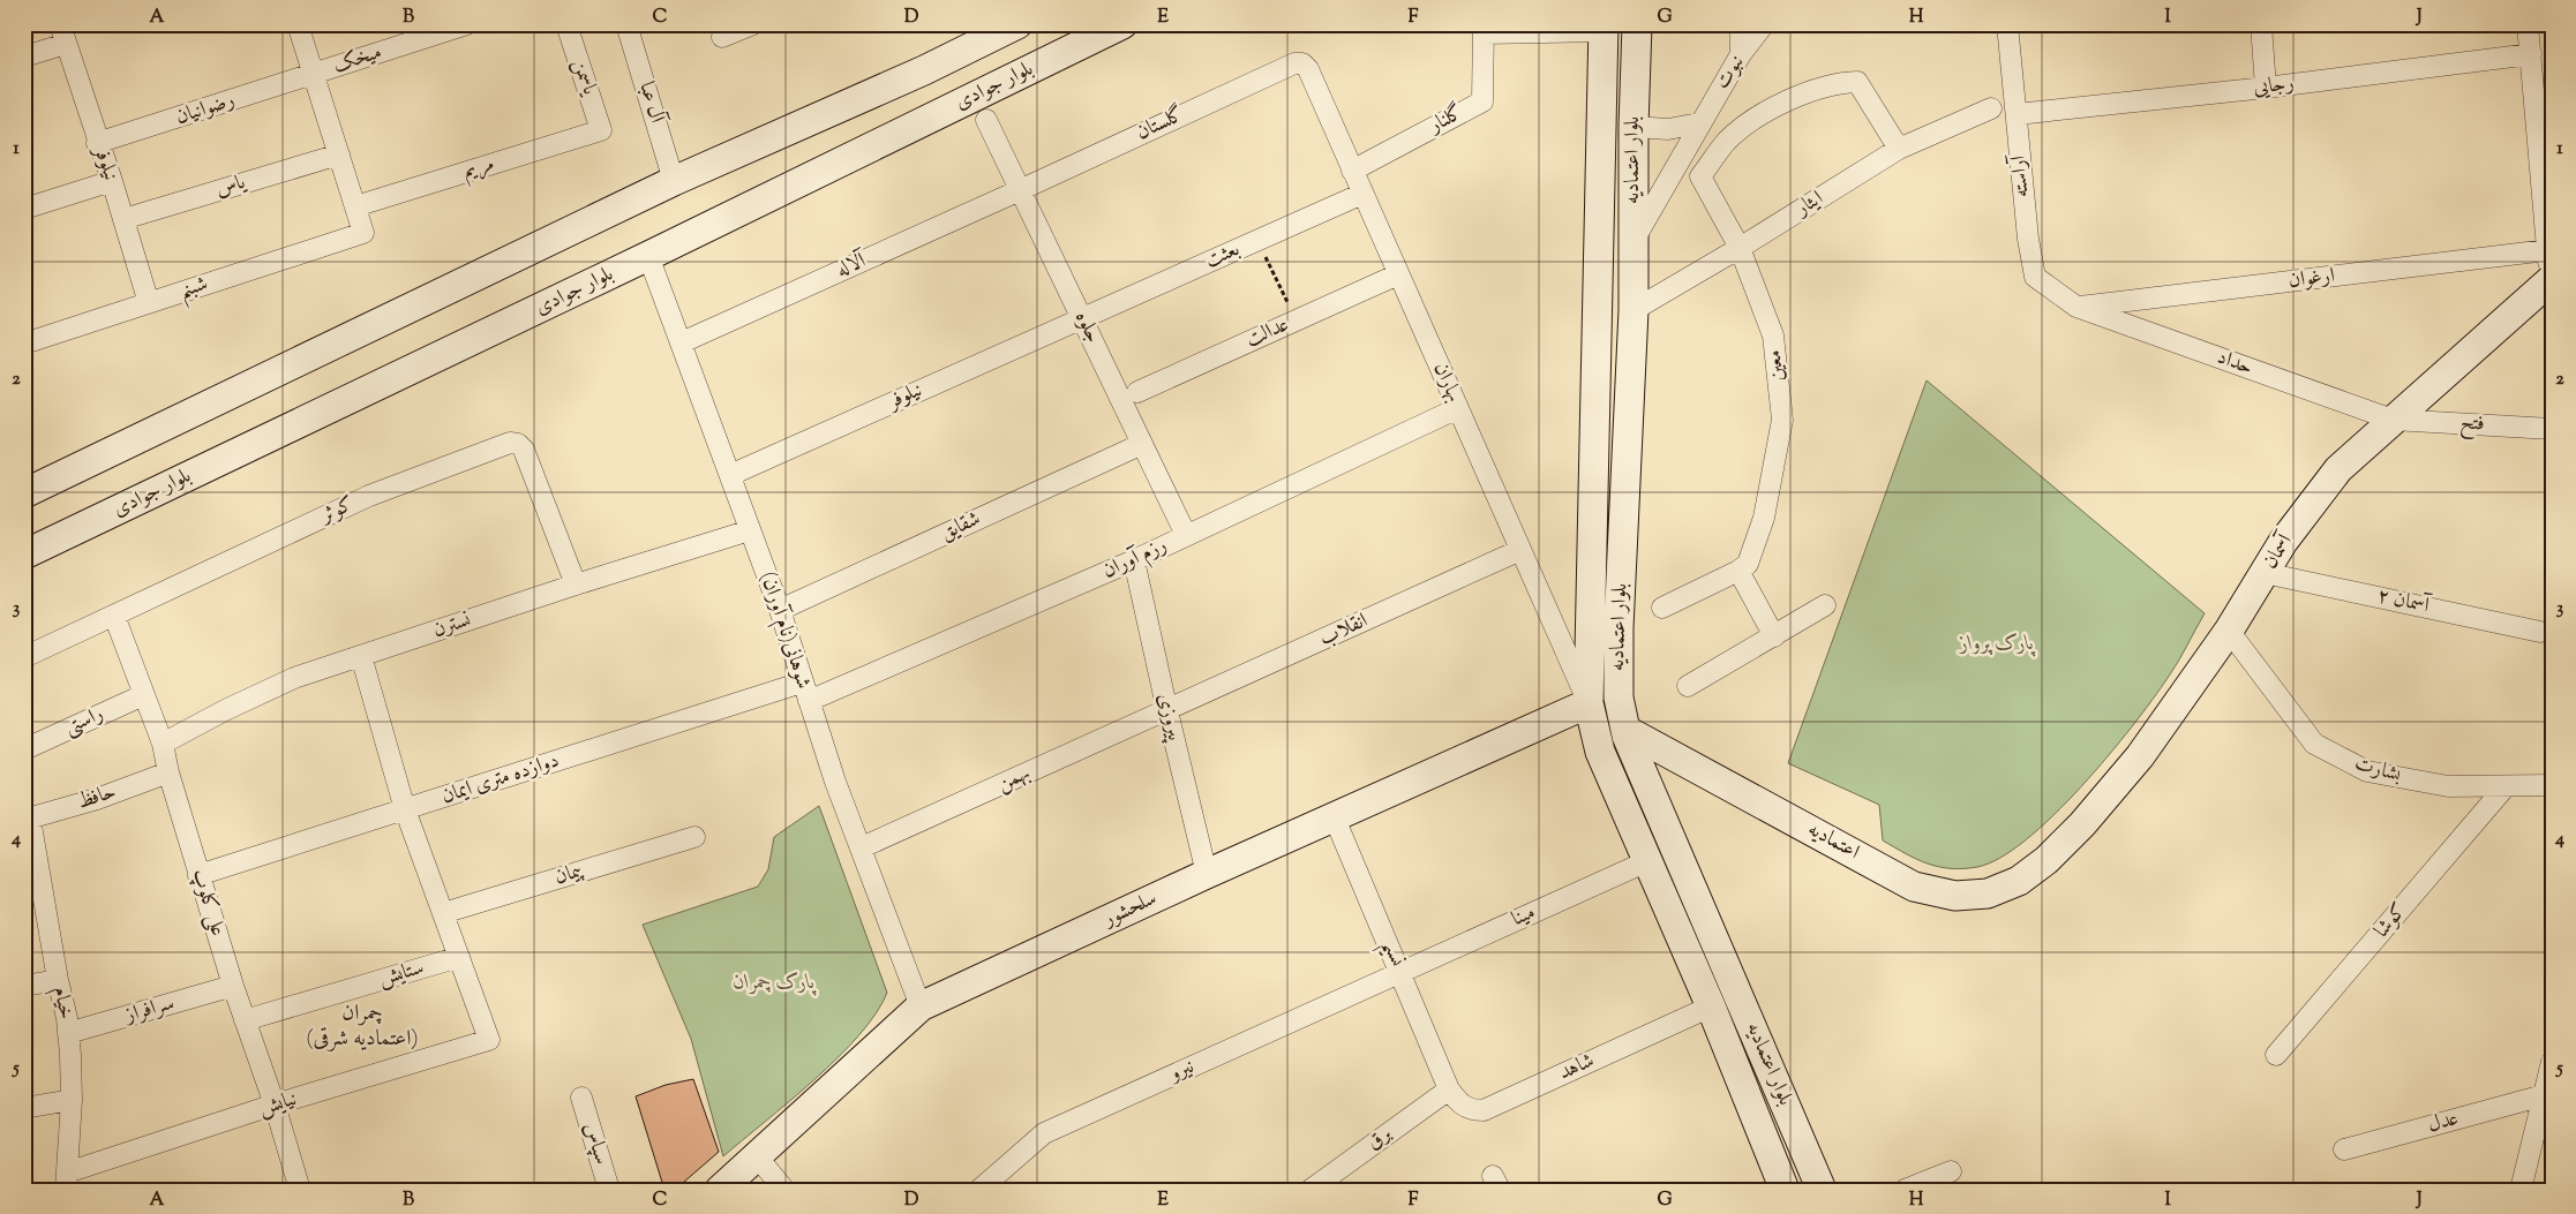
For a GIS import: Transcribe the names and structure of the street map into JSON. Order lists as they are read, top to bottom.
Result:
{
  "streets": {
    "street": [
      "میخک",
      "نبوت",
      "یاسمن",
      "بلوار جوادی",
      "رجایی",
      "آل عبا",
      "رضوانیان",
      "گلنار",
      "گلستان",
      "بلوار اعتمادیه",
      "نیلوفر",
      "مریم",
      "آراسته",
      "یاس",
      "ایثار",
      "بعثت",
      "آلاله",
      "ارغوان",
      "شبنم",
      "جلوه",
      "عدالت",
      "حداد",
      "معین",
      "بهاران",
      "فتح",
      "کوثر",
      "شقایق",
      "آسمان",
      "رزم آوران",
      "آسمان ۲",
      "نسترن",
      "شوهانی(نام آوران)",
      "انقلاب",
      "پیروزی",
      "راستی",
      "بشارت",
      "دوازده متری ایمان",
      "بهمن",
      "حافظ",
      "اعتمادیه",
      "پیمان",
      "علی کلوپ",
      "سلحشور",
      "مینا",
      "کوشا",
      "نسیم",
      "ستایش",
      "خیام",
      "سرافراز",
      "شاهد",
      "نیرو",
      "نیایش",
      "عدل",
      "برق",
      "سپاس"
    ]
  },
  "crossings": [
    ["میخک", "رضوانیان"],
    ["نبوت", "بلوار اعتمادیه"],
    ["نبوت", "معین"],
    ["یاسمن", "مریم"],
    ["بلوار جوادی", "شوهانی(نام آوران)"],
    ["رجایی", "آراسته"],
    ["رضوانیان", "نیلوفر"],
    ["گلنار", "بهاران"],
    ["گلستان", "آلاله"],
    ["گلستان", "جلوه"],
    ["گلستان", "بهاران"],
    ["بلوار اعتمادیه", "ایثار"],
    ["بلوار اعتمادیه", "بهاران"],
    ["بلوار اعتمادیه", "اعتمادیه"],
    ["بلوار اعتمادیه", "سلحشور"],
    ["بلوار اعتمادیه", "مینا"],
    ["بلوار اعتمادیه", "شاهد"],
    ["نیلوفر", "یاس"],
    ["نیلوفر", "بعثت"],
    ["نیلوفر", "شبنم"],
    ["نیلوفر", "جلوه"],
    ["نیلوفر", "شوهانی(نام آوران)"],
    ["مریم", "شبنم"],
    ["آراسته", "ارغوان"],
    ["آراسته", "حداد"],
    ["ایثار", "معین"],
    ["بعثت", "جلوه"],
    ["بعثت", "بهاران"],
    ["آلاله", "جلوه"],
    ["آلاله", "شوهانی(نام آوران)"],
    ["ارغوان", "حداد"],
    ["جلوه", "شقایق"],
    ["جلوه", "رزم آوران"],
    ["عدالت", "بهاران"],
    ["حداد", "فتح"],
    ["حداد", "آسمان"],
    ["بهاران", "رزم آوران"],
    ["بهاران", "انقلاب"],
    ["بهاران", "سلحشور"],
    ["فتح", "آسمان"],
    ["کوثر", "نسترن"],
    ["کوثر", "علی کلوپ"],
    ["شقایق", "شوهانی(نام آوران)"],
    ["آسمان", "آسمان ۲"],
    ["آسمان", "بشارت"],
    ["آسمان", "اعتمادیه"],
    ["رزم آوران", "شوهانی(نام آوران)"],
    ["رزم آوران", "پیروزی"],
    ["رزم آوران", "دوازده متری ایمان"],
    ["نسترن", "شوهانی(نام آوران)"],
    ["نسترن", "علی کلوپ"],
    ["شوهانی(نام آوران)", "دوازده متری ایمان"],
    ["شوهانی(نام آوران)", "بهمن"],
    ["شوهانی(نام آوران)", "سلحشور"],
    ["انقلاب", "پیروزی"],
    ["انقلاب", "بهمن"],
    ["پیروزی", "بهمن"],
    ["پیروزی", "سلحشور"],
    ["راستی", "علی کلوپ"],
    ["بشارت", "کوشا"],
    ["دوازده متری ایمان", "علی کلوپ"],
    ["حافظ", "علی کلوپ"],
    ["حافظ", "خیام"],
    ["علی کلوپ", "ستایش"],
    ["علی کلوپ", "سرافراز"],
    ["علی کلوپ", "نیایش"],
    ["سلحشور", "نسیم"],
    ["مینا", "نسیم"],
    ["مینا", "نیرو"],
    ["نسیم", "شاهد"],
    ["نسیم", "نیرو"],
    ["نسیم", "برق"],
    ["ستایش", "نیایش"],
    ["خیام", "سرافراز"],
    ["خیام", "نیایش"],
    ["شاهد", "برق"]
  ],
  "districts": ["چمران (اعتمادیه شرقی)"],
  "parks": ["پارک پرواز", "پارک چمران"],
  "grid": {
    "columns": [
      "A",
      "B",
      "C",
      "D",
      "E",
      "F",
      "G",
      "H",
      "I",
      "J"
    ],
    "rows": [
      "1",
      "2",
      "3",
      "4",
      "5"
    ]
  }
}
